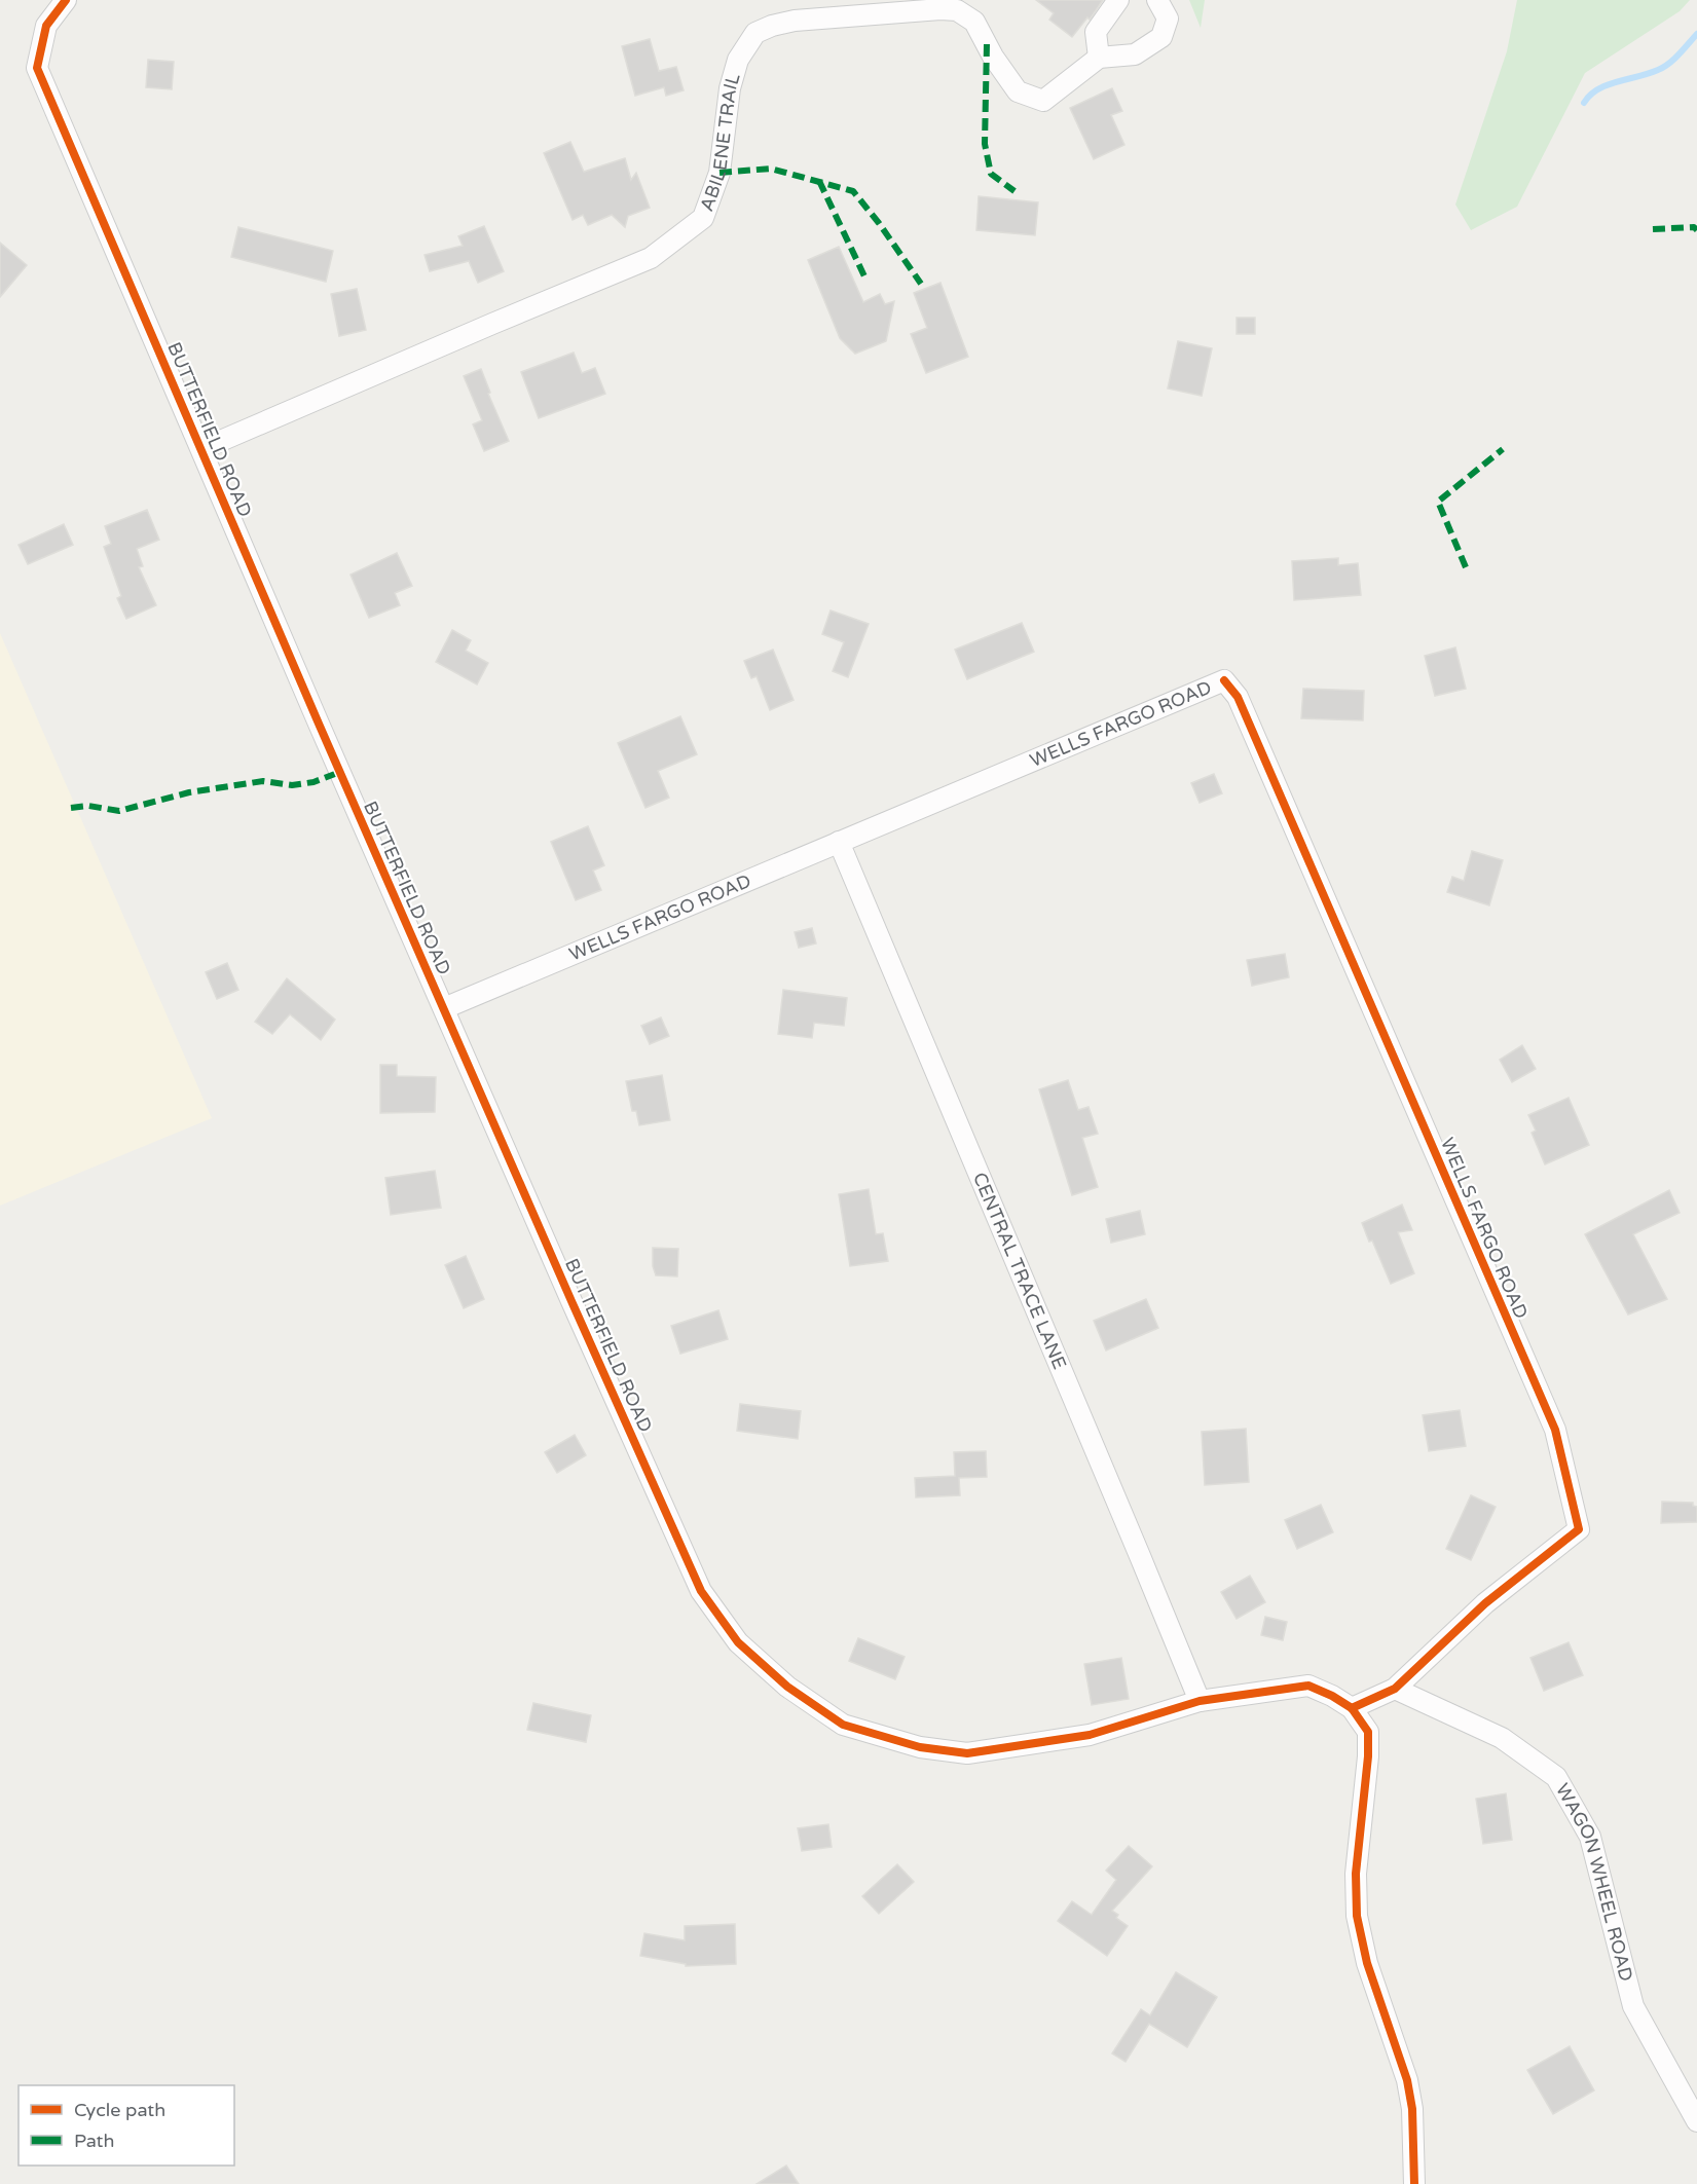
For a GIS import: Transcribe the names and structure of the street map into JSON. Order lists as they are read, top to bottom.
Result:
{
  "streets": {
    "street": [
      "ABILENE TRAIL",
      "BUTTERFIELD ROAD",
      "WELLS FARGO ROAD",
      "CENTRAL TRACE LANE",
      "WAGON WHEEL ROAD"
    ]
  },
  "crossings": [
    ["ABILENE TRAIL", "BUTTERFIELD ROAD"],
    ["BUTTERFIELD ROAD", "WELLS FARGO ROAD"],
    ["BUTTERFIELD ROAD", "CENTRAL TRACE LANE"],
    ["WELLS FARGO ROAD", "CENTRAL TRACE LANE"],
    ["WELLS FARGO ROAD", "WAGON WHEEL ROAD"]
  ],
  "legend": ["Cycle path", "Path"]
}
